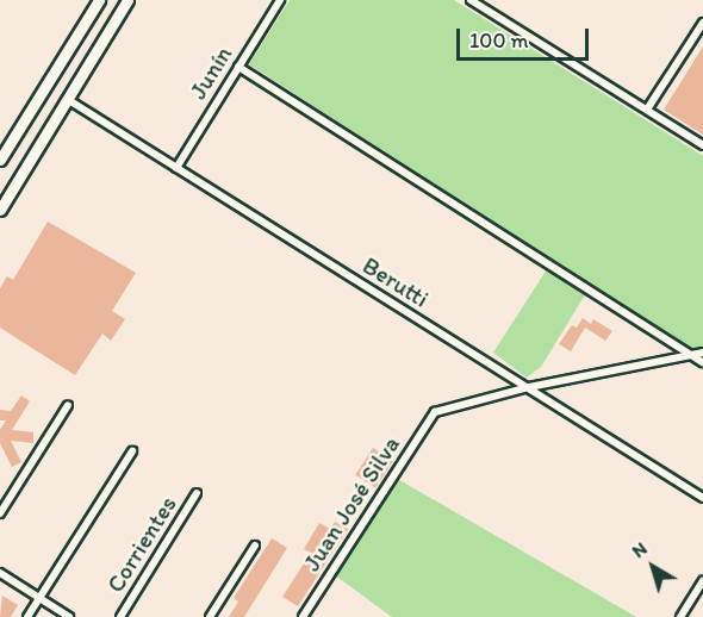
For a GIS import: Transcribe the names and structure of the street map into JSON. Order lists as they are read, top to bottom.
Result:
{
  "streets": {
    "street": [
      "Junín",
      "Berutti",
      "Juan José Silva",
      "Corrientes"
    ]
  },
  "crossings": [
    ["Junín", "Berutti"],
    ["Berutti", "Juan José Silva"]
  ],
  "scale_bar": "100 m",
  "north": "top left"
}
